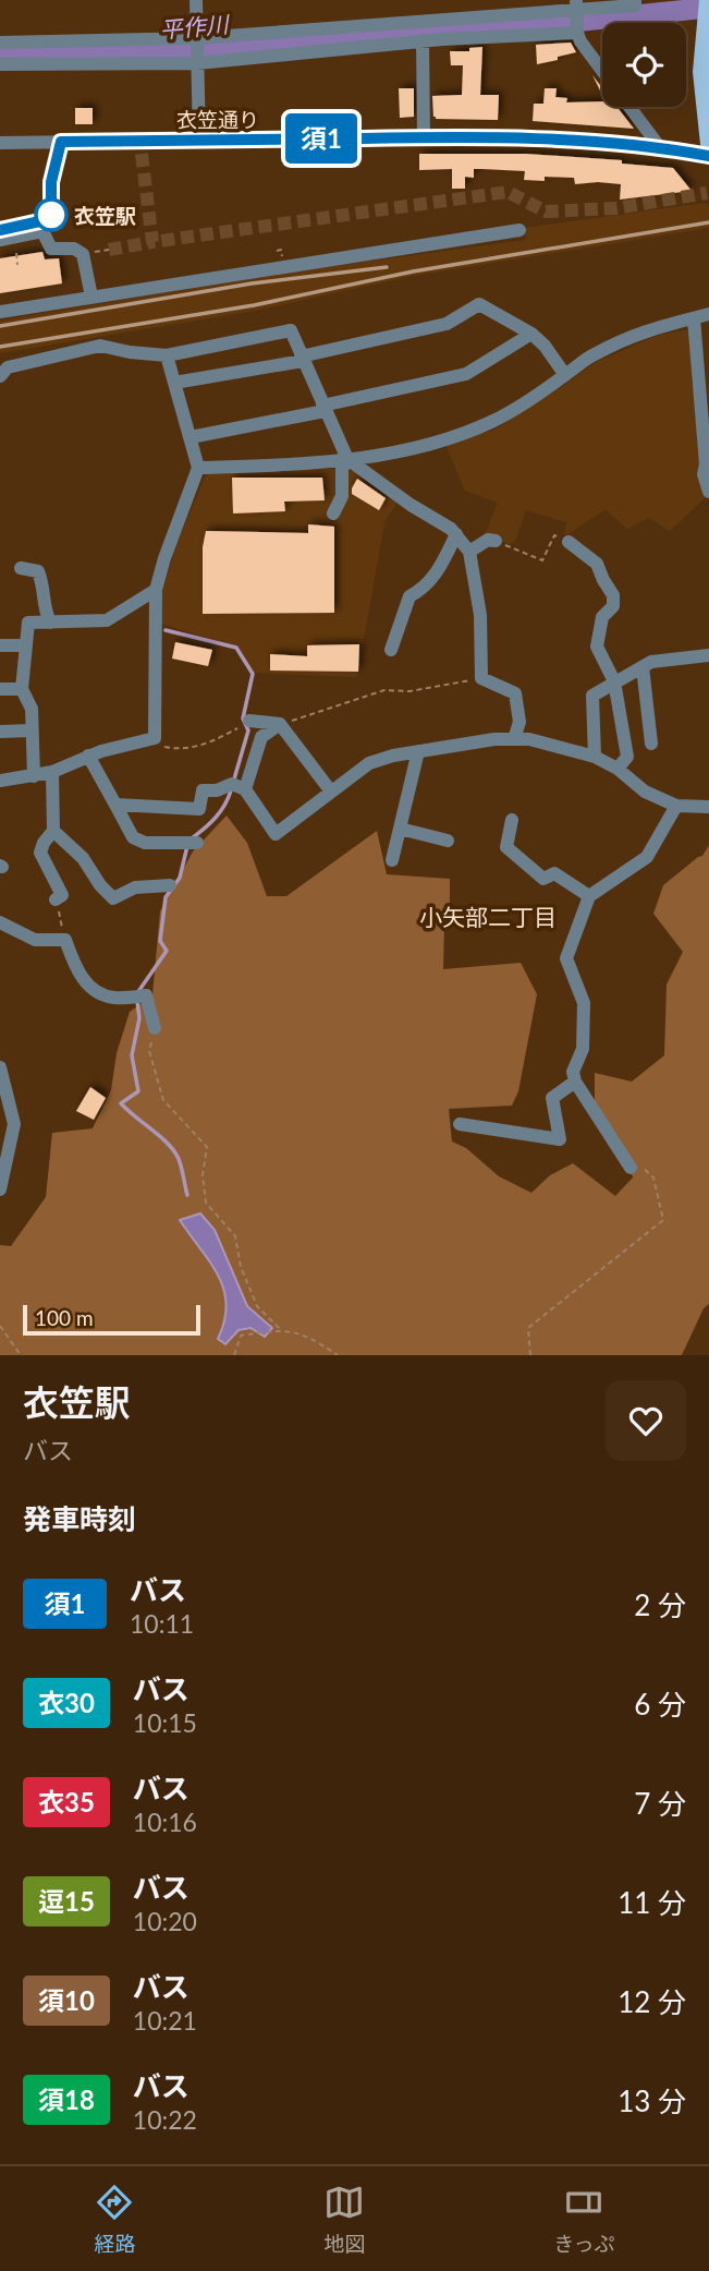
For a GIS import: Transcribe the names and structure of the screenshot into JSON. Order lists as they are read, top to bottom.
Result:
{
  "streets": {
    "street": ["衣笠通り"]
  },
  "districts": ["小矢部二丁目"],
  "water": ["平作川"],
  "places": ["衣笠駅"],
  "lines": ["bus line 須1"],
  "scale_bar": "100 m",
  "page": {
    "on_map": "須1",
    "scale": "100 m",
    "heading": [
      ["衣笠駅", "バス"],
      "発車時刻"
    ],
    "list": [
      {
        "mark": "須1",
        "name": "バス",
        "note": "10:11",
        "value": "2 分"
      },
      {
        "mark": "衣30",
        "name": "バス",
        "note": "10:15",
        "value": "6 分"
      },
      {
        "mark": "衣35",
        "name": "バス",
        "note": "10:16",
        "value": "7 分"
      },
      {
        "mark": "逗15",
        "name": "バス",
        "note": "10:20",
        "value": "11 分"
      },
      {
        "mark": "須10",
        "name": "バス",
        "note": "10:21",
        "value": "12 分"
      },
      {
        "mark": "須18",
        "name": "バス",
        "note": "10:22",
        "value": "13 分"
      }
    ],
    "tabs": ["経路", "地図", "きっぷ"]
  }
}
